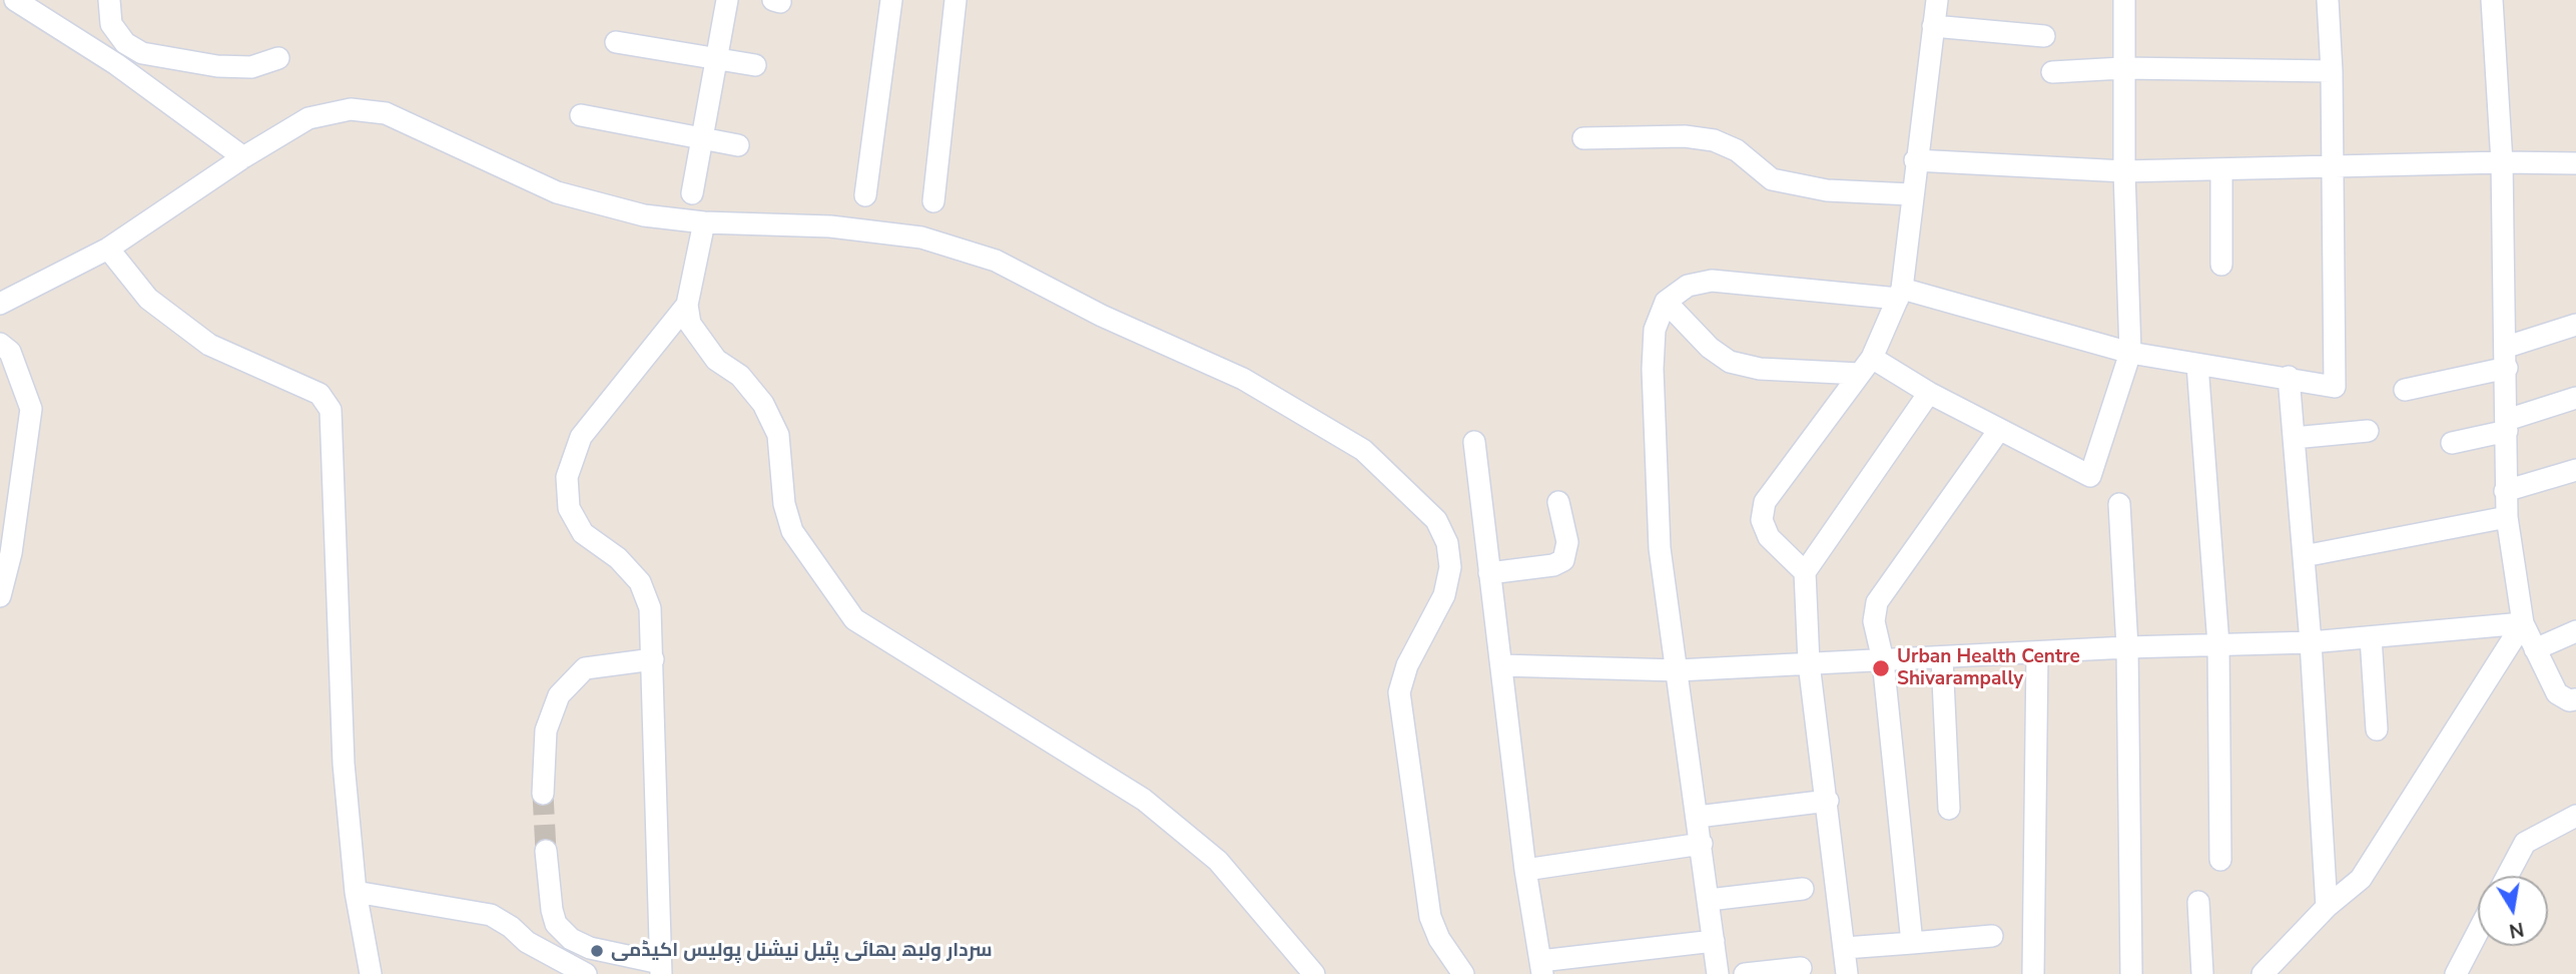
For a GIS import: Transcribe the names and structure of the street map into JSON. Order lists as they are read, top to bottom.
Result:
{
  "places": ["Urban Health Centre Shivarampally", "سردار ولبھ بھائی پٹیل نیشنل پولیس اکیڈمی"],
  "north": "bottom"
}
